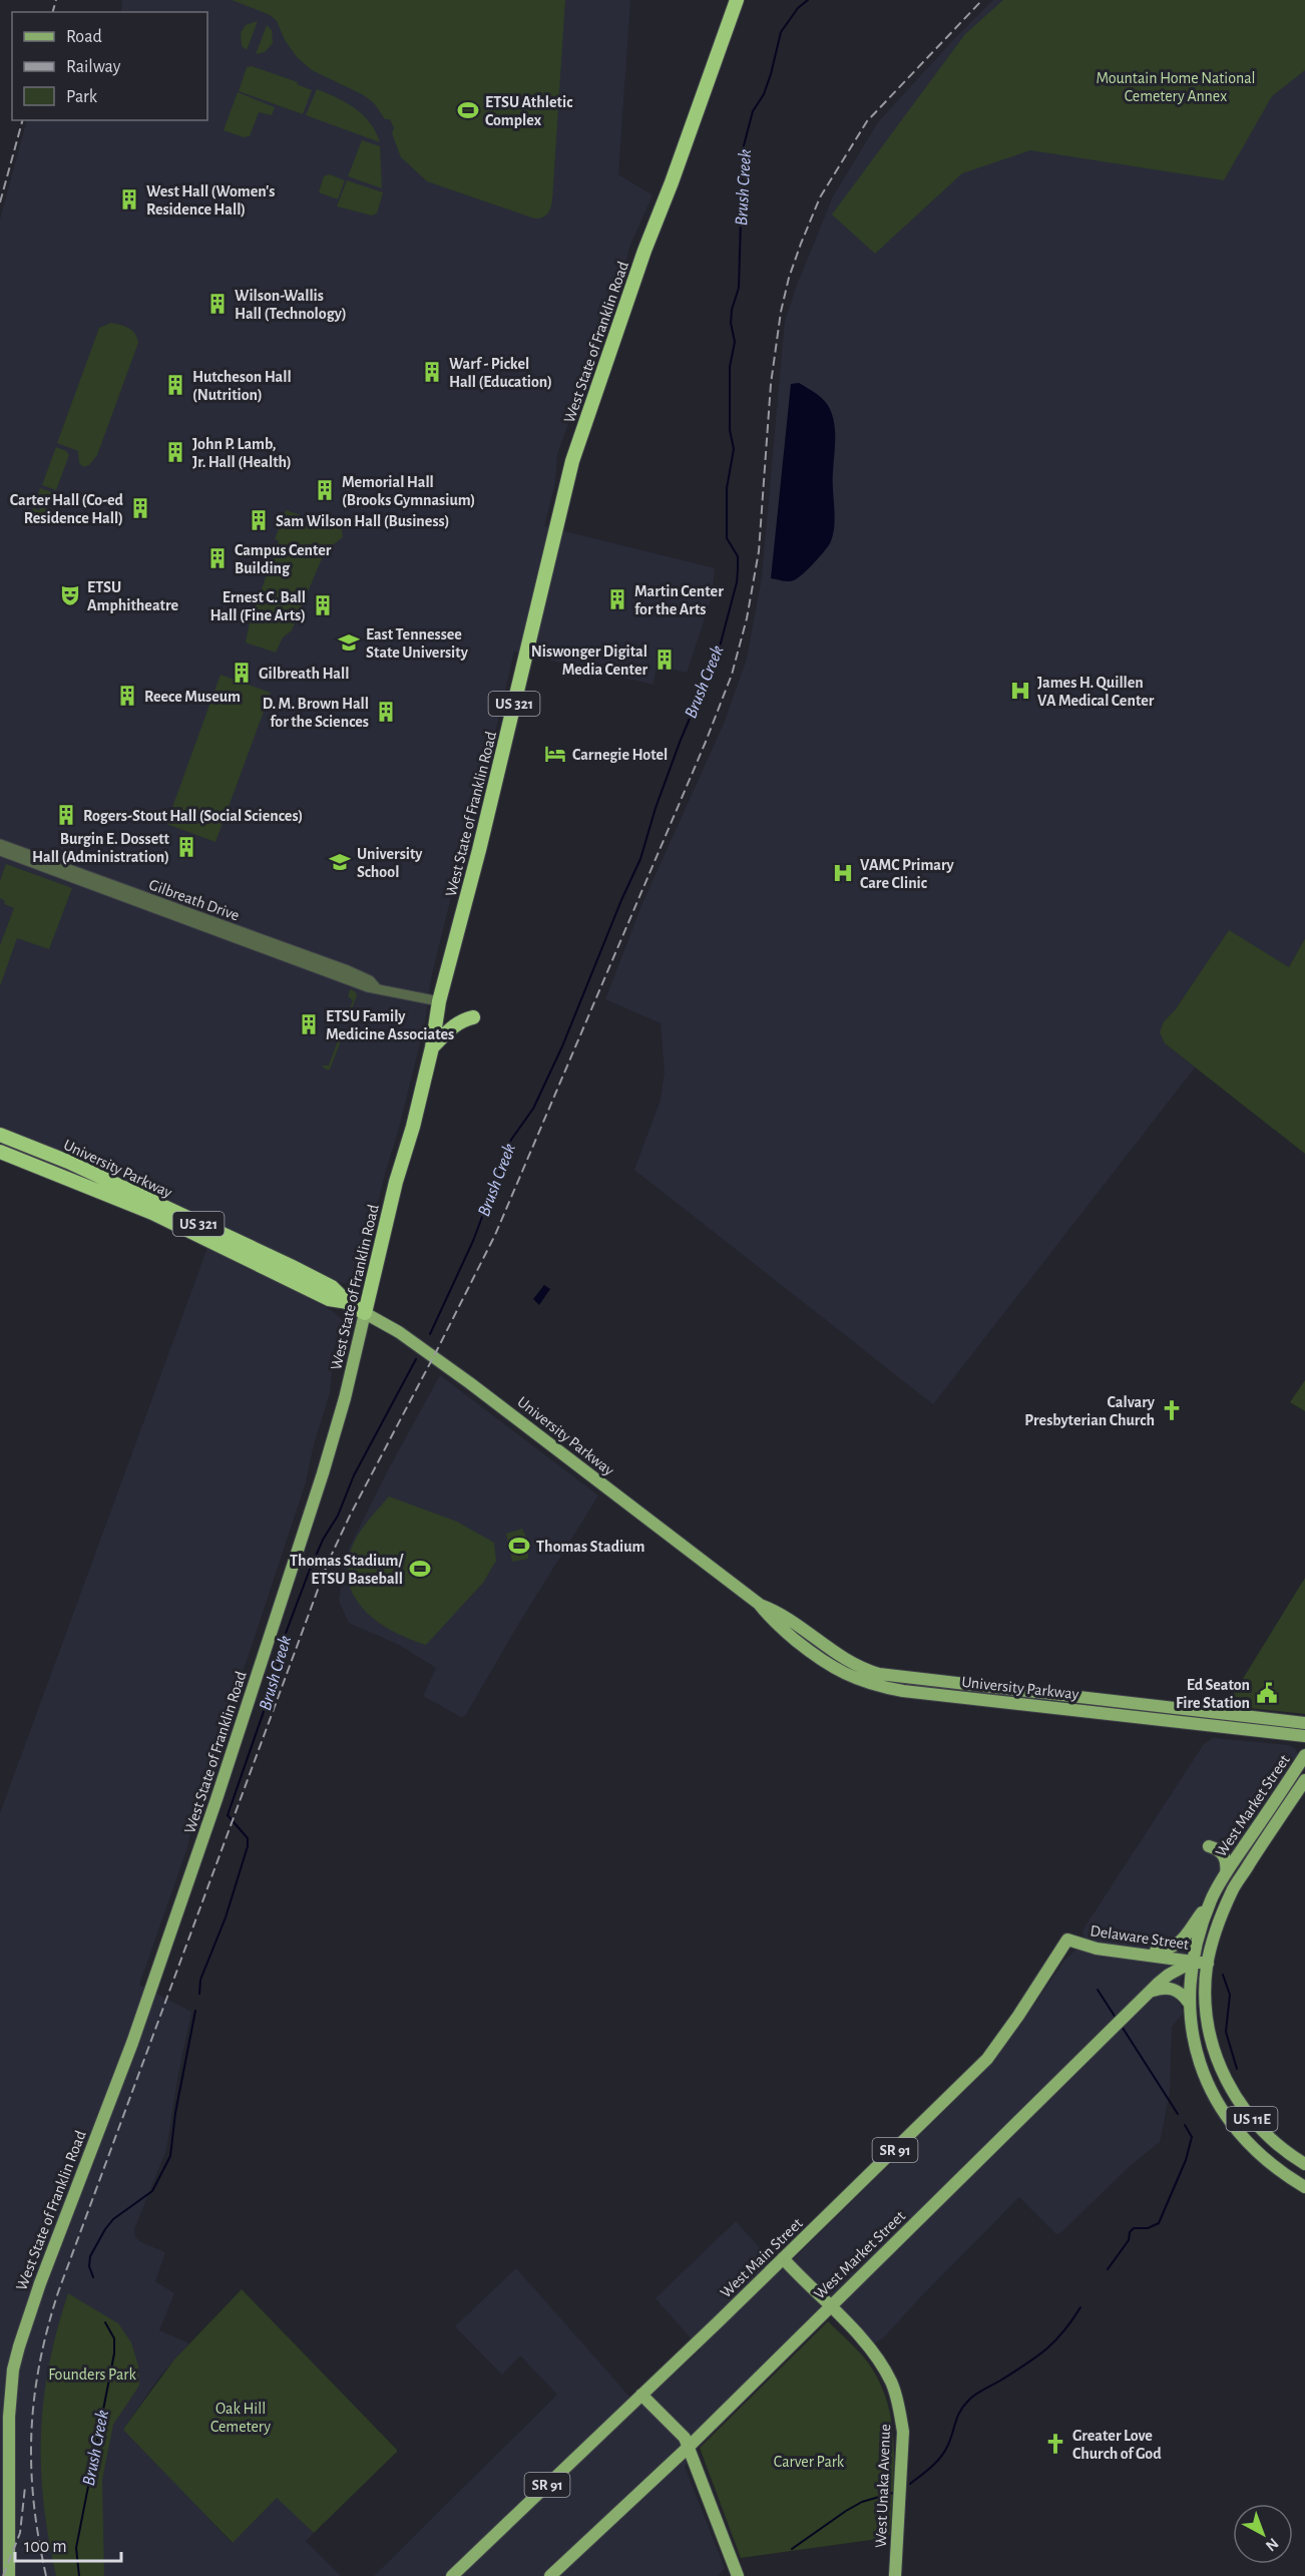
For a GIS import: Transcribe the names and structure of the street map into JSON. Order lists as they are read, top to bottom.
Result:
{
  "streets": {
    "highway": ["West State of Franklin Road", "US 321", "University Parkway"],
    "main road": [
      "West Market Street",
      "Delaware Street",
      "US 11E",
      "SR 91",
      "West Main Street",
      "West Unaka Avenue"
    ],
    "street": ["Gilbreath Drive"]
  },
  "crossings": [
    ["West State of Franklin Road", "Gilbreath Drive"],
    ["West State of Franklin Road", "University Parkway"],
    ["West Market Street", "Delaware Street"],
    ["West Market Street", "US 11E"],
    ["West Market Street", "West Unaka Avenue"],
    ["Delaware Street", "US 11E"],
    ["Delaware Street", "West Main Street"],
    ["West Main Street", "West Unaka Avenue"]
  ],
  "water": ["Brush Creek"],
  "parks": [
    "Mountain Home National Cemetery Annex",
    "Founders Park",
    "Oak Hill Cemetery",
    "Carver Park"
  ],
  "places": {
    "sports": ["ETSU Athletic Complex", "Thomas Stadium", "Thomas Stadium/ ETSU Baseball"],
    "building": [
      "West Hall (Women's Residence Hall)",
      "Wilson-Wallis Hall (Technology)",
      "Warf - Pickel Hall (Education)",
      "Hutcheson Hall (Nutrition)",
      "John P. Lamb, Jr. Hall (Health)",
      "Memorial Hall (Brooks Gymnasium)",
      "Carter Hall (Co-ed Residence Hall)",
      "Sam Wilson Hall (Business)",
      "Campus Center Building",
      "Martin Center for the Arts",
      "Ernest C. Ball Hall (Fine Arts)",
      "Niswonger Digital Media Center",
      "Gilbreath Hall",
      "Reece Museum",
      "D. M. Brown Hall for the Sciences",
      "Rogers-Stout Hall (Social Sciences)",
      "Burgin E. Dossett Hall (Administration)",
      "ETSU Family Medicine Associates"
    ],
    "theatre": ["ETSU Amphitheatre"],
    "school or university": ["East Tennessee State University", "University School"],
    "hospital": ["James H. Quillen VA Medical Center", "VAMC Primary Care Clinic"],
    "hotel": ["Carnegie Hotel"],
    "church": ["Calvary Presbyterian Church", "Greater Love Church of God"],
    "public building": ["Ed Seaton Fire Station"]
  },
  "legend": ["Road", "Railway", "Park"],
  "scale_bar": "100 m",
  "north": "bottom right"
}
